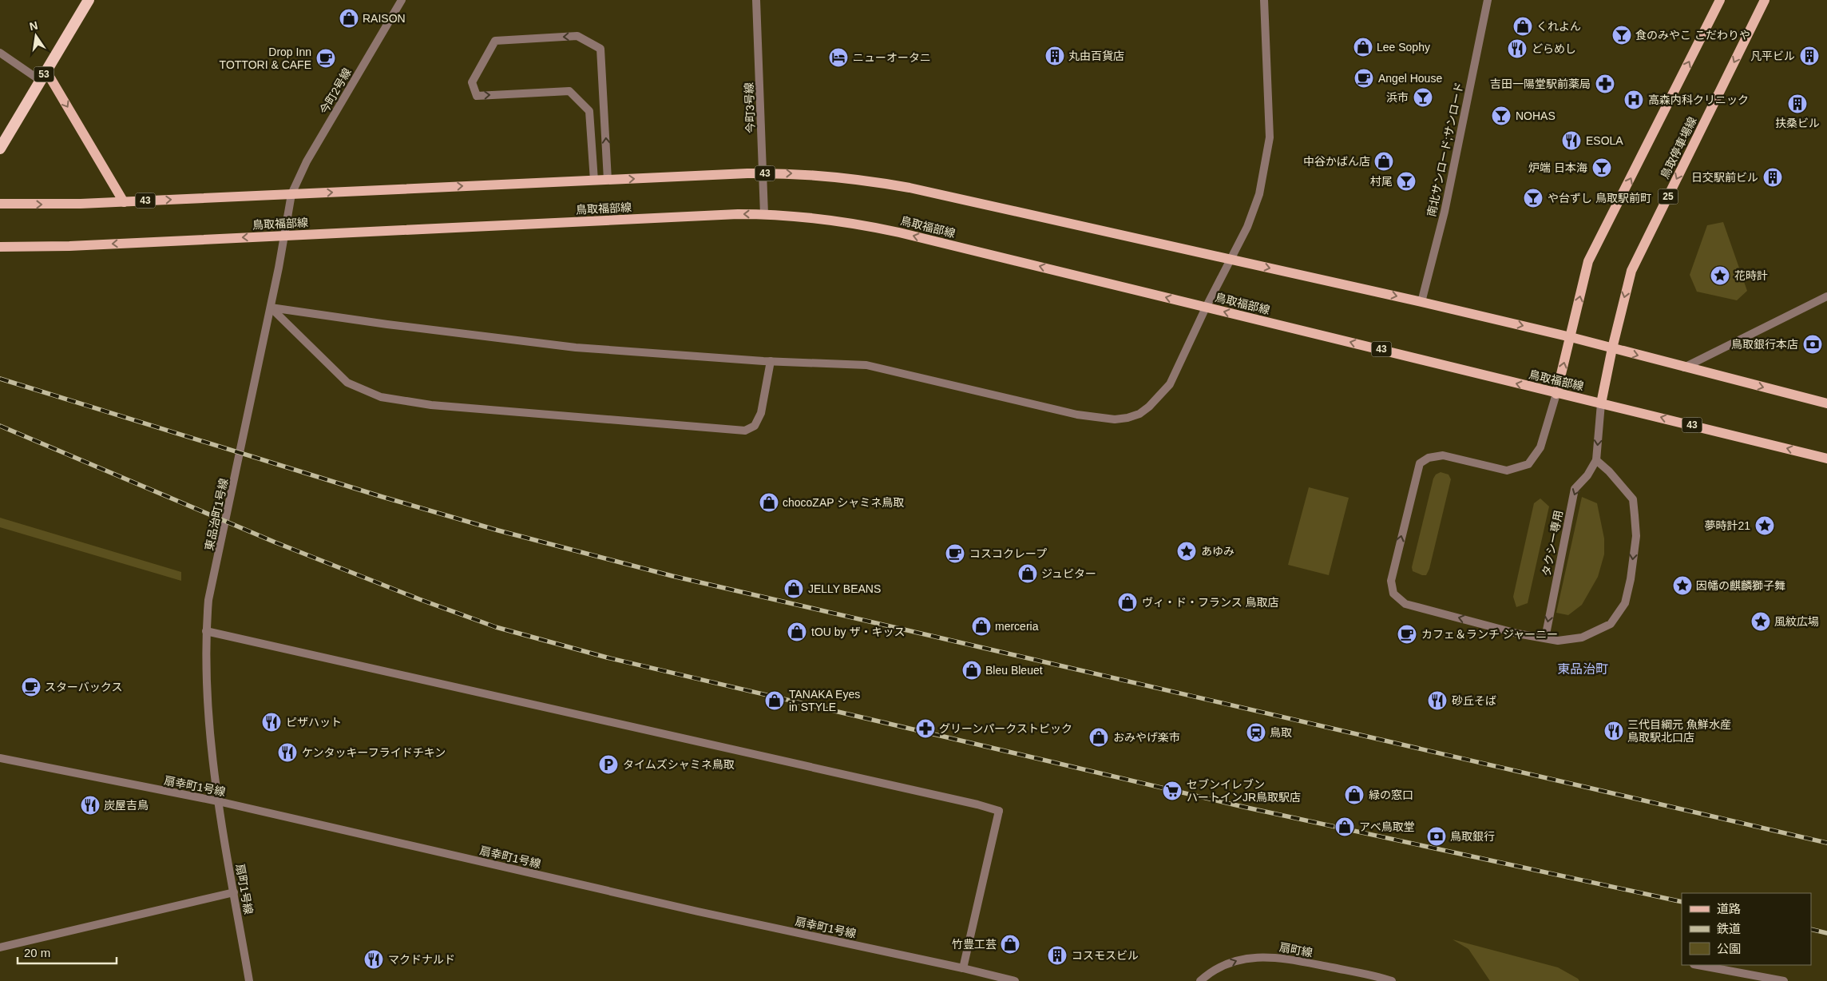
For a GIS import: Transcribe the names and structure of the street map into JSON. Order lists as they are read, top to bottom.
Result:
{
  "streets": {
    "highway": ["53"],
    "main road": [
      "鳥取停車場線",
      "43",
      "25",
      "鳥取福部線"
    ],
    "street": [
      "今町2号線",
      "今町3号線",
      "南北サンロード;サンロード",
      "東品治町1号線",
      "タクシー専用",
      "扇幸町1号線",
      "扇町1号線",
      "扇町線"
    ]
  },
  "crossings": [
    ["今町2号線", "43"],
    ["今町2号線", "鳥取福部線"],
    ["今町2号線", "東品治町1号線"],
    ["今町3号線", "43"],
    ["今町3号線", "鳥取福部線"],
    ["鳥取停車場線", "43"],
    ["鳥取停車場線", "鳥取福部線"],
    ["南北サンロード;サンロード", "43"],
    ["鳥取福部線", "東品治町1号線"],
    ["東品治町1号線", "扇幸町1号線"],
    ["東品治町1号線", "扇町1号線"],
    ["扇幸町1号線", "扇町1号線"]
  ],
  "one_way": ["タクシー専用", "扇町線"],
  "districts": ["東品治町"],
  "places": {
    "shop": [
      "RAISON",
      "くれよん",
      "Lee Sophy",
      "中谷かばん店",
      "chocoZAP シャミネ鳥取",
      "ジュピター",
      "JELLY BEANS",
      "ヴィ・ド・フランス 鳥取店",
      "merceria",
      "tOU by ザ・キッス",
      "Bleu Bleuet",
      "TANAKA Eyes in STYLE",
      "おみやげ楽市",
      "緑の窓口",
      "アベ鳥取堂",
      "竹豊工芸"
    ],
    "bar": [
      "食のみやこ こだわりや",
      "浜市",
      "NOHAS",
      "炉端 日本海",
      "村尾",
      "や台ずし 鳥取駅前町"
    ],
    "restaurant": [
      "どらめし",
      "ESOLA",
      "砂丘そば",
      "ピザハット",
      "三代目綱元 魚鮮水産 鳥取駅北口店",
      "ケンタッキーフライドチキン",
      "炭屋吉鳥",
      "マクドナルド"
    ],
    "building": [
      "丸由百貨店",
      "凡平ビル",
      "扶桑ビル",
      "日交駅前ビル",
      "コスモスビル"
    ],
    "hotel": ["ニューオータニ"],
    "cafe": [
      "Drop Inn TOTTORI & CAFE",
      "Angel House",
      "コスコクレープ",
      "カフェ＆ランチ ジャーニー",
      "スターバックス"
    ],
    "pharmacy": ["吉田一陽堂駅前薬局", "グリーンパークストピック"],
    "hospital": ["高森内科クリニック"],
    "place": [
      "花時計",
      "夢時計21",
      "あゆみ",
      "因幡の麒麟獅子舞",
      "風紋広場"
    ],
    "bank": ["鳥取銀行本店", "鳥取銀行"],
    "station": ["鳥取"],
    "parking": ["タイムズシャミネ鳥取"],
    "supermarket": ["セブンイレブン ハートインJR鳥取駅店"]
  },
  "legend": ["道路", "鉄道", "公園"],
  "scale_bar": "20 m",
  "north": "top"
}
